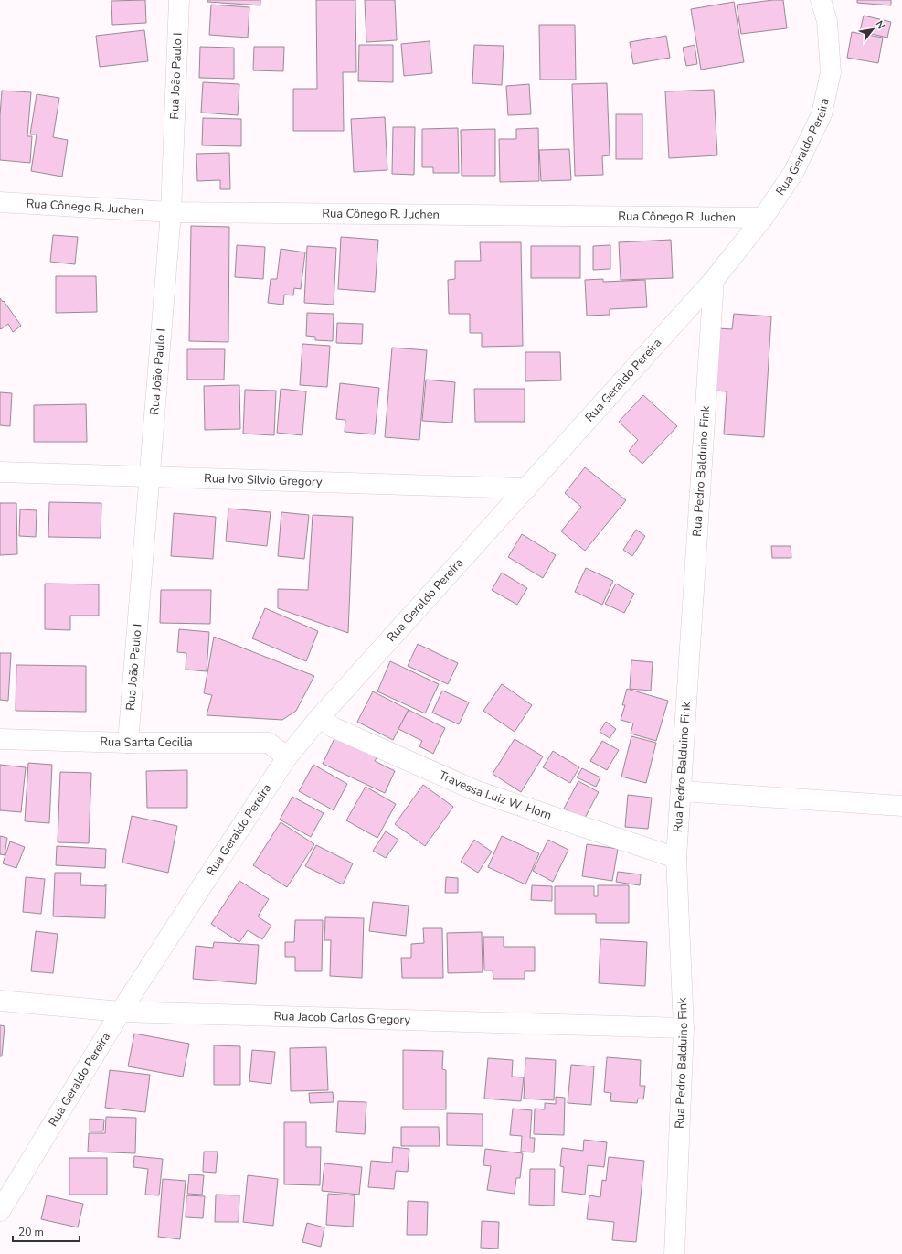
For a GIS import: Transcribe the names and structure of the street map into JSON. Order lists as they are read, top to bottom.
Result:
{
  "streets": {
    "street": [
      "Rua João Paulo I",
      "Rua Geraldo Pereira",
      "Rua Cônego R. Juchen",
      "Rua Pedro Balduino Fink",
      "Rua Ivo Silvio Gregory",
      "Rua Santa Cecilia",
      "Travessa Luiz W. Horn",
      "Rua Jacob Carlos Gregory"
    ]
  },
  "crossings": [
    ["Rua João Paulo I", "Rua Cônego R. Juchen"],
    ["Rua João Paulo I", "Rua Ivo Silvio Gregory"],
    ["Rua João Paulo I", "Rua Santa Cecilia"],
    ["Rua Geraldo Pereira", "Rua Cônego R. Juchen"],
    ["Rua Geraldo Pereira", "Rua Pedro Balduino Fink"],
    ["Rua Geraldo Pereira", "Rua Ivo Silvio Gregory"],
    ["Rua Geraldo Pereira", "Rua Santa Cecilia"],
    ["Rua Geraldo Pereira", "Travessa Luiz W. Horn"],
    ["Rua Geraldo Pereira", "Rua Jacob Carlos Gregory"],
    ["Rua Pedro Balduino Fink", "Travessa Luiz W. Horn"],
    ["Rua Pedro Balduino Fink", "Rua Jacob Carlos Gregory"]
  ],
  "scale_bar": "20 m",
  "north": "top right"
}
